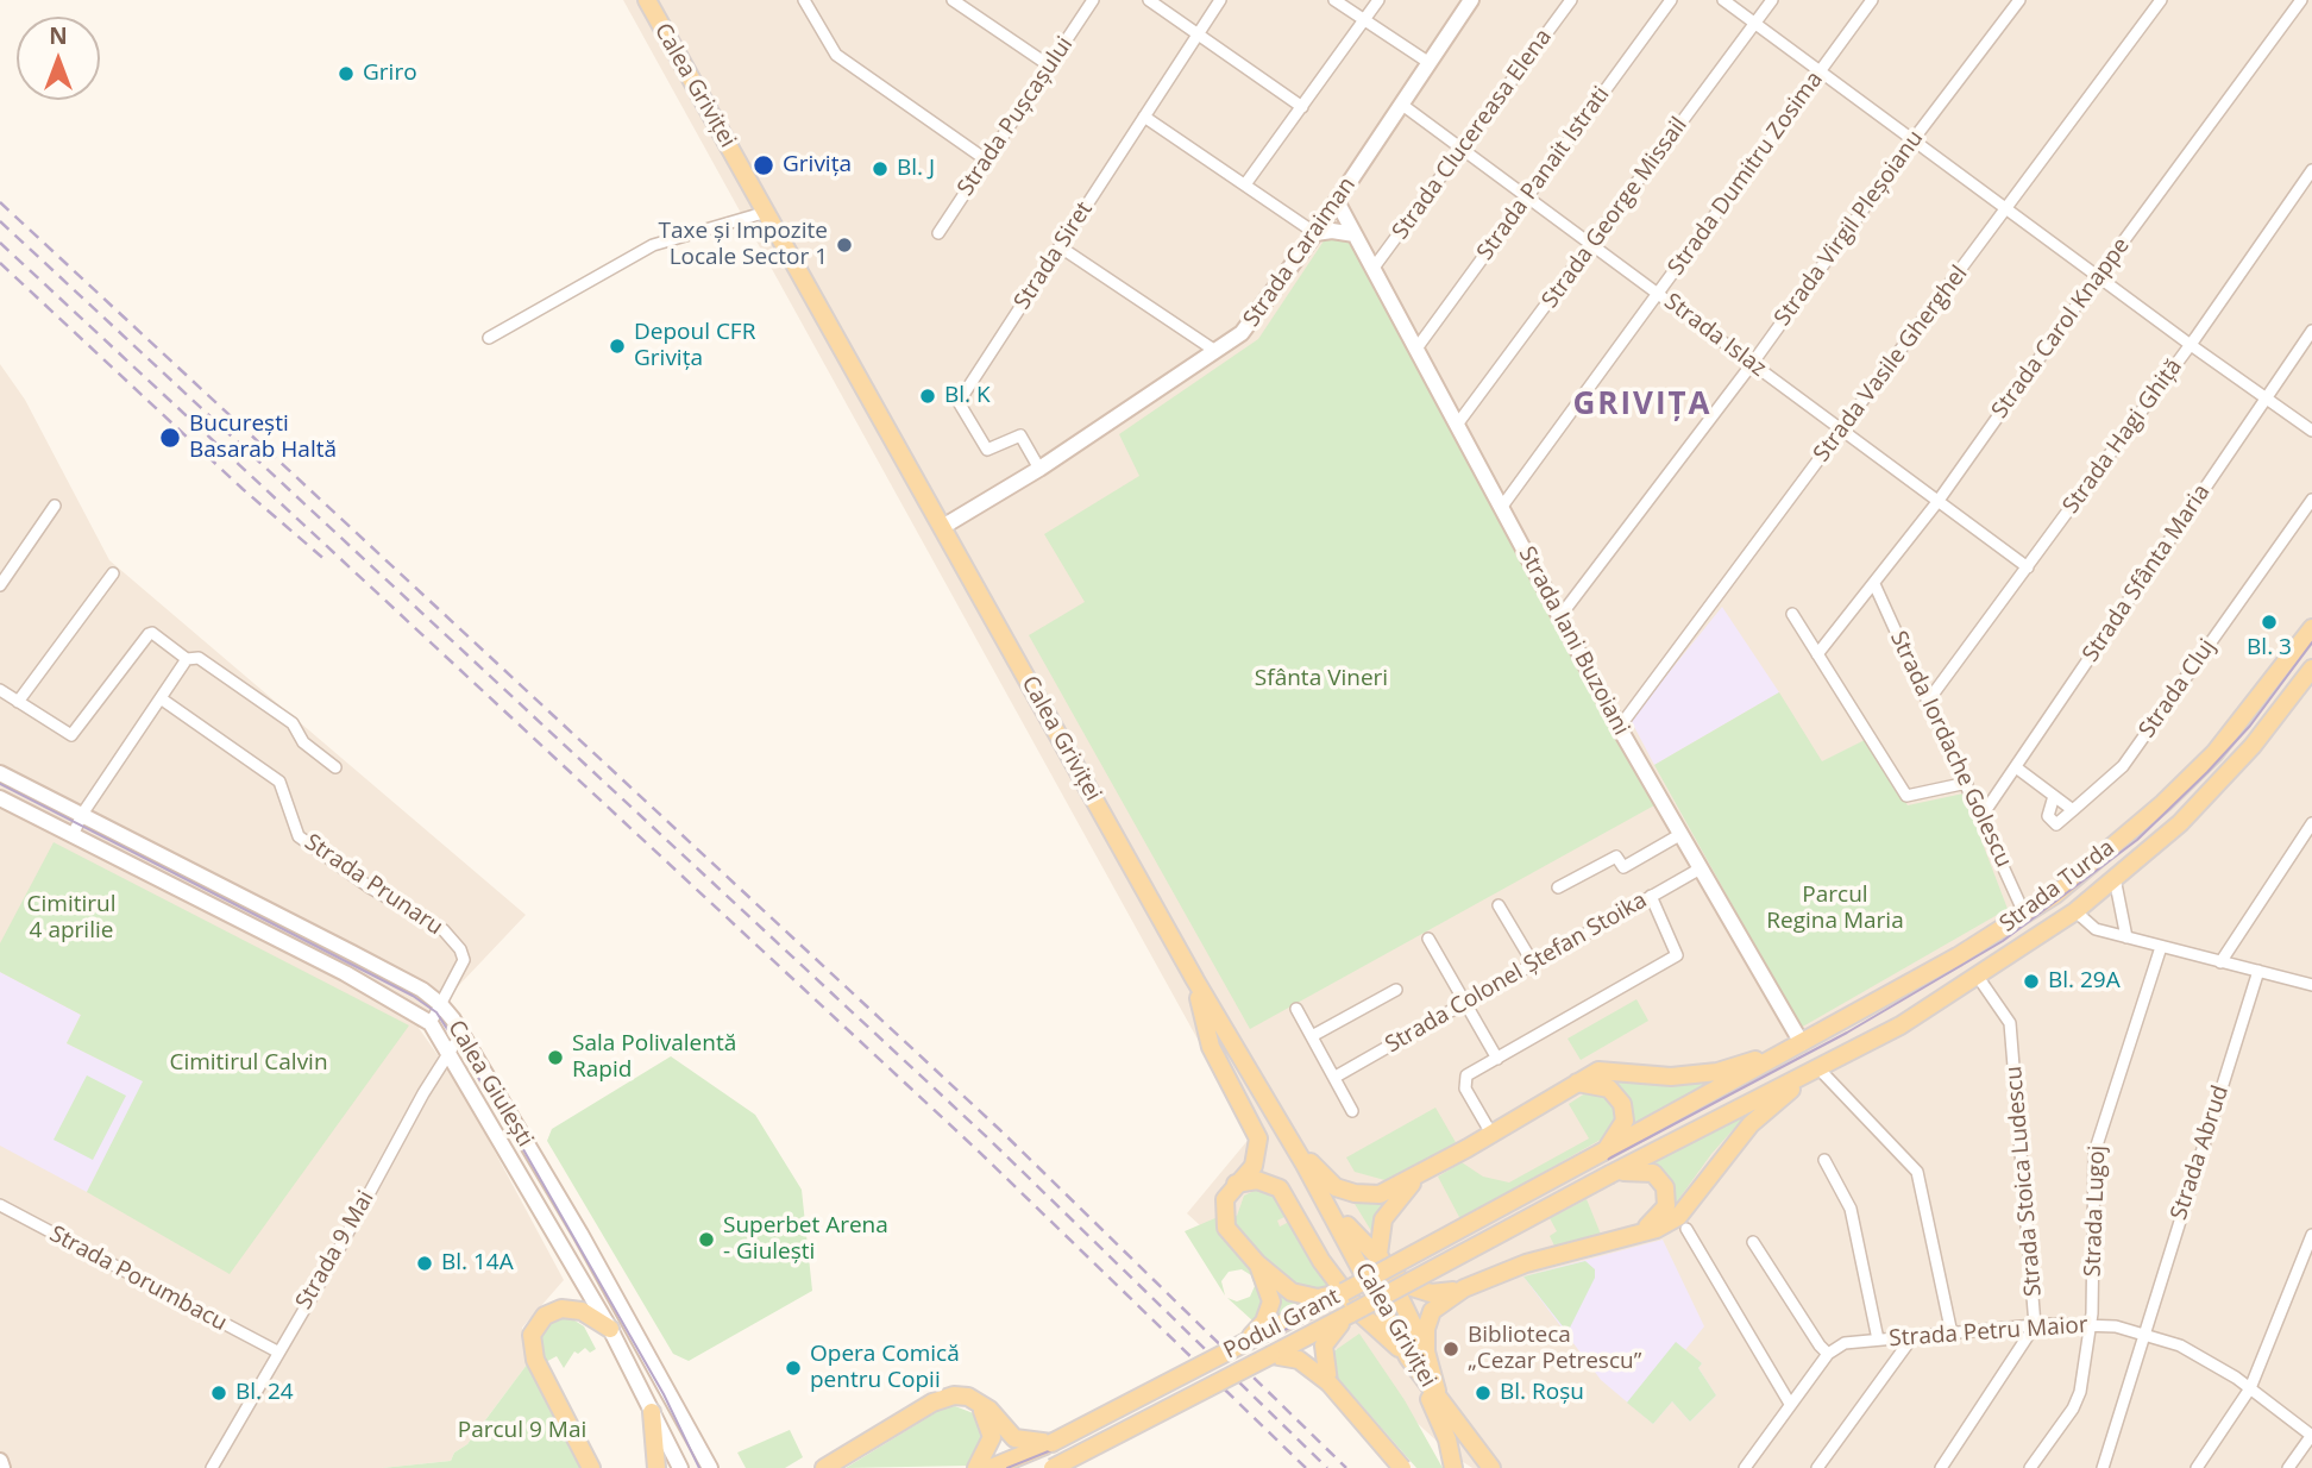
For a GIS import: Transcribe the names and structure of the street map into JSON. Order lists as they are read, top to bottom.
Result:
{
  "streets": {
    "main road": [
      "Calea Griviței",
      "Strada Caraiman",
      "Strada Iani Buzoiani",
      "Strada Turda",
      "Calea Giulești",
      "Podul Grant"
    ],
    "street": [
      "Strada Pușcașului",
      "Strada Clucereasa Elena",
      "Strada Panait Istrati",
      "Strada Dumitru Zosima",
      "Strada George Missail",
      "Strada Virgil Pleșoianu",
      "Strada Siret",
      "Strada Carol Knappe",
      "Strada Islaz",
      "Strada Vasile Gherghel",
      "Strada Hagi Ghiță",
      "Strada Sfânta Maria",
      "Strada Cluj",
      "Strada Iordache Golescu",
      "Strada Prunaru",
      "Strada Colonel Ștefan Stoika",
      "Strada Abrud",
      "Strada Stoica Ludescu",
      "Strada Lugoj",
      "Strada 9 Mai",
      "Strada Porumbacu",
      "Strada Petru Maior"
    ]
  },
  "crossings": [
    ["Calea Griviței", "Strada Caraiman"],
    ["Strada Clucereasa Elena", "Strada Islaz"],
    ["Strada Clucereasa Elena", "Strada Iani Buzoiani"],
    ["Strada Panait Istrati", "Strada Islaz"],
    ["Strada Panait Istrati", "Strada Iani Buzoiani"],
    ["Strada Dumitru Zosima", "Strada Islaz"],
    ["Strada Dumitru Zosima", "Strada Iani Buzoiani"],
    ["Strada George Missail", "Strada Islaz"],
    ["Strada George Missail", "Strada Iani Buzoiani"],
    ["Strada Virgil Pleșoianu", "Strada Islaz"],
    ["Strada Virgil Pleșoianu", "Strada Iani Buzoiani"],
    ["Strada Caraiman", "Strada Siret"],
    ["Strada Caraiman", "Strada Islaz"],
    ["Strada Caraiman", "Strada Iani Buzoiani"],
    ["Strada Carol Knappe", "Strada Islaz"],
    ["Strada Carol Knappe", "Strada Iordache Golescu"],
    ["Strada Islaz", "Strada Vasile Gherghel"],
    ["Strada Islaz", "Strada Hagi Ghiță"],
    ["Strada Vasile Gherghel", "Strada Iani Buzoiani"],
    ["Strada Hagi Ghiță", "Strada Iordache Golescu"],
    ["Strada Sfânta Maria", "Strada Iordache Golescu"],
    ["Strada Iani Buzoiani", "Strada Turda"],
    ["Strada Iani Buzoiani", "Strada Colonel Ștefan Stoika"],
    ["Strada Iordache Golescu", "Strada Turda"],
    ["Strada Prunaru", "Calea Giulești"],
    ["Strada Turda", "Strada Stoica Ludescu"],
    ["Strada Turda", "Podul Grant"],
    ["Calea Giulești", "Strada 9 Mai"],
    ["Strada Abrud", "Strada Petru Maior"],
    ["Strada Stoica Ludescu", "Strada Petru Maior"],
    ["Strada Lugoj", "Strada Petru Maior"],
    ["Strada 9 Mai", "Strada Porumbacu"]
  ],
  "districts": ["GRIVIȚA"],
  "parks": [
    "Sfânta Vineri",
    "Parcul Regina Maria",
    "Cimitirul 4 aprilie",
    "Cimitirul Calvin",
    "Parcul 9 Mai"
  ],
  "places": [
    "Griro",
    "Grivița",
    "Bl. J",
    "Taxe și Impozite Locale Sector 1",
    "Depoul CFR Grivița",
    "Bl. K",
    "București Basarab Haltă",
    "Bl. 3",
    "Bl. 29A",
    "Sala Polivalentă Rapid",
    "Superbet Arena - Giulești",
    "Bl. 14A",
    "Biblioteca „Cezar Petrescu”",
    "Opera Comică pentru Copii",
    "Bl. 24",
    "Bl. Roșu"
  ],
  "north": "top"
}
